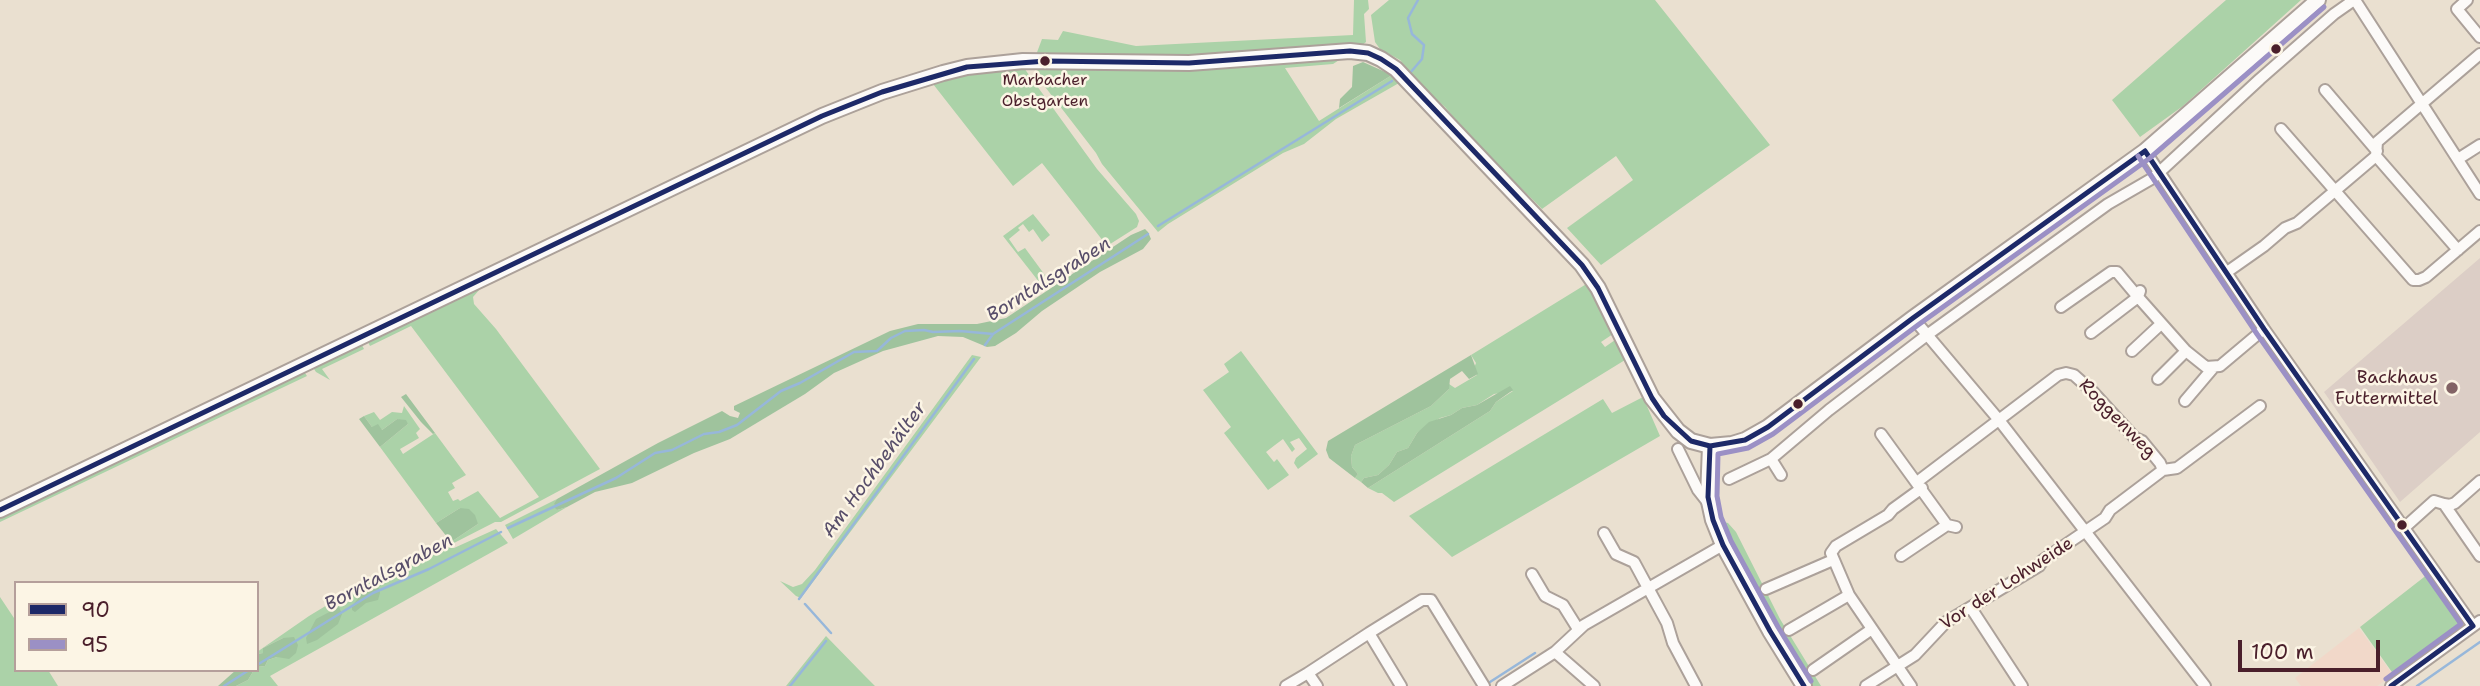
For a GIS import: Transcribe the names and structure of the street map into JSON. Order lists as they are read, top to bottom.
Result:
{
  "streets": {
    "street": ["Roggenweg", "Vor der Lohweide"]
  },
  "crossings": [
    ["Roggenweg", "Vor der Lohweide"]
  ],
  "water": ["Borntalsgraben", "Am Hochbehälter"],
  "places": ["Marbacher Obstgarten", "Backhaus Futtermittel"],
  "lines": ["transit line 95", "transit line 90"],
  "legend": ["90", "95"],
  "scale_bar": "100 m"
}
